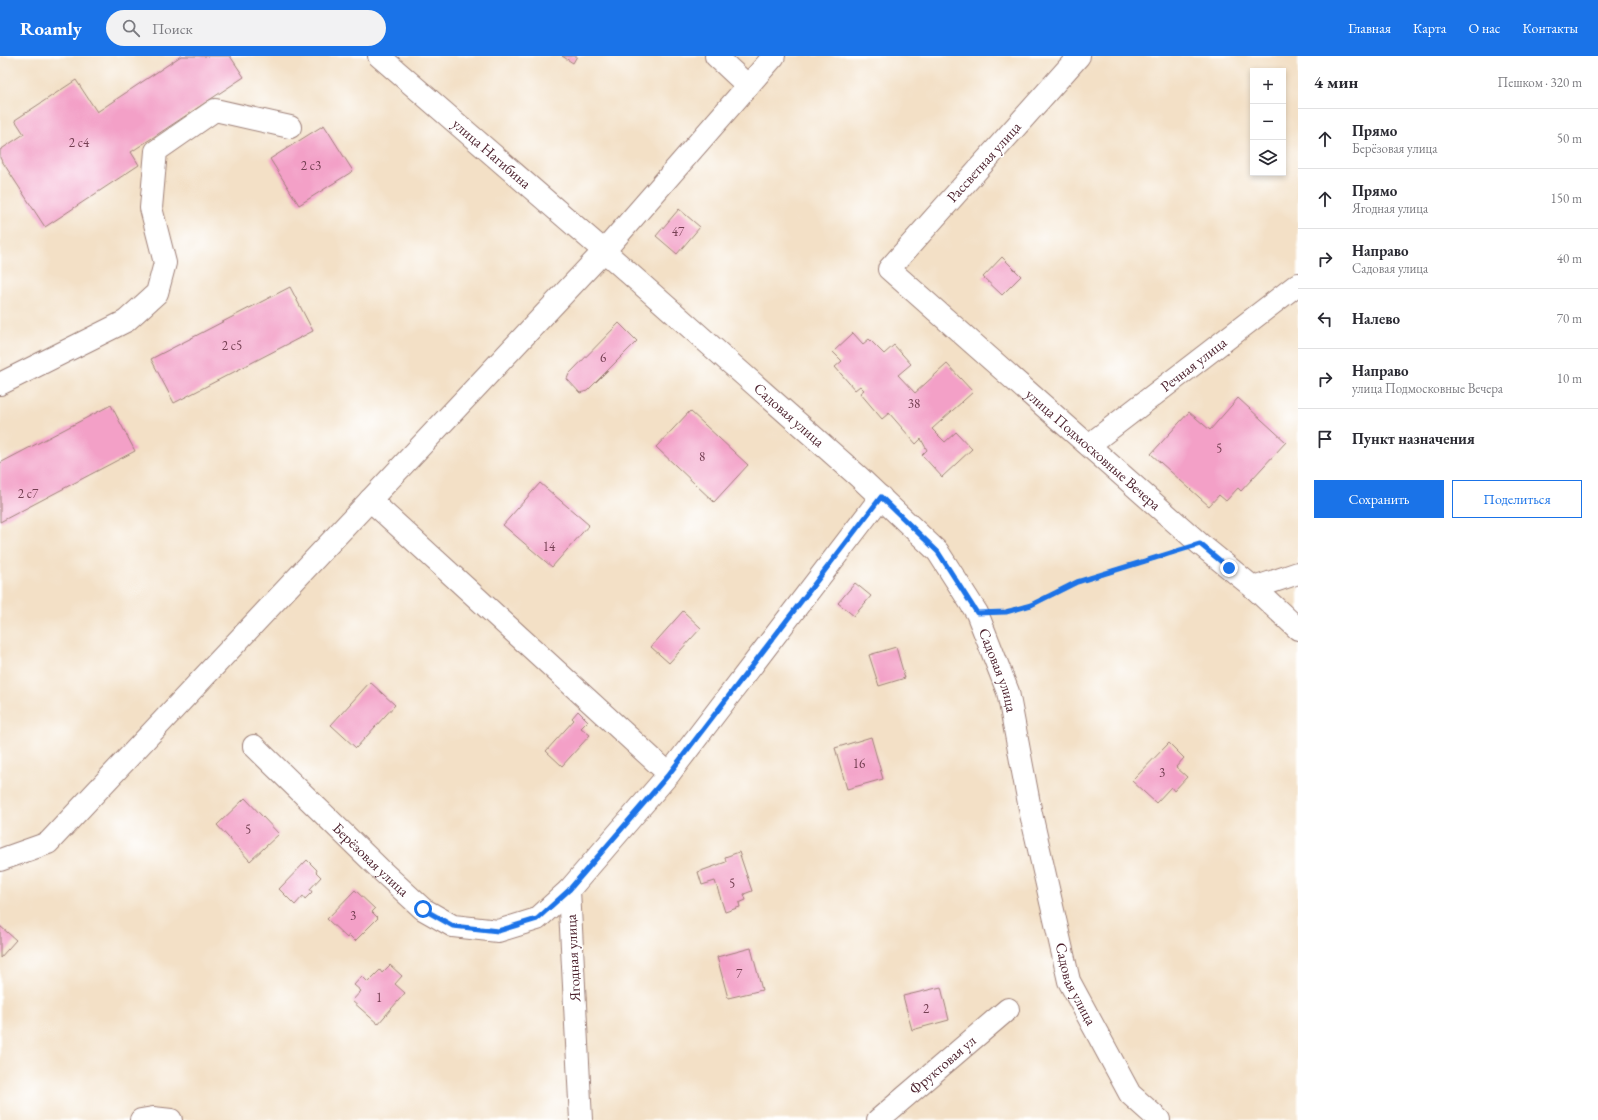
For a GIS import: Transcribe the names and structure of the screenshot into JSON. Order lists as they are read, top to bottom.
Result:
{
  "streets": {
    "street": [
      "улица Нагибина",
      "Рассветная улица",
      "Речная улица",
      "Садовая улица",
      "улица Подмосковные Вечера",
      "Берёзовая улица",
      "Ягодная улица",
      "Фруктовая ул"
    ]
  },
  "crossings": [
    ["улица Нагибина", "Садовая улица"],
    ["Рассветная улица", "улица Подмосковные Вечера"],
    ["Речная улица", "улица Подмосковные Вечера"],
    ["Берёзовая улица", "Ягодная улица"]
  ],
  "house_numbers": [
    "2 с4",
    "2 с3",
    "47",
    "2 с5",
    "6",
    "38",
    "5",
    "8",
    "2 с7",
    "14",
    "16",
    "3",
    "5",
    "5",
    "3",
    "7",
    "1",
    "2"
  ],
  "page": {
    "header": "Roamly",
    "search": "Поиск",
    "nav": [
      "Главная",
      "Карта",
      "О нас",
      "Контакты"
    ],
    "heading": ["4 мин", "Пешком · 320 m"],
    "map_buttons": ["+", "−"],
    "list": [
      ["Прямо", "Берёзовая улица", "50 m"],
      ["Прямо", "Ягодная улица", "150 m"],
      ["Направо", "Садовая улица", "40 m"],
      ["Налево", "70 m"],
      ["Направо", "улица Подмосковные Вечера", "10 m"],
      "Пункт назначения"
    ],
    "buttons": ["Сохранить", "Поделиться"]
  }
}
